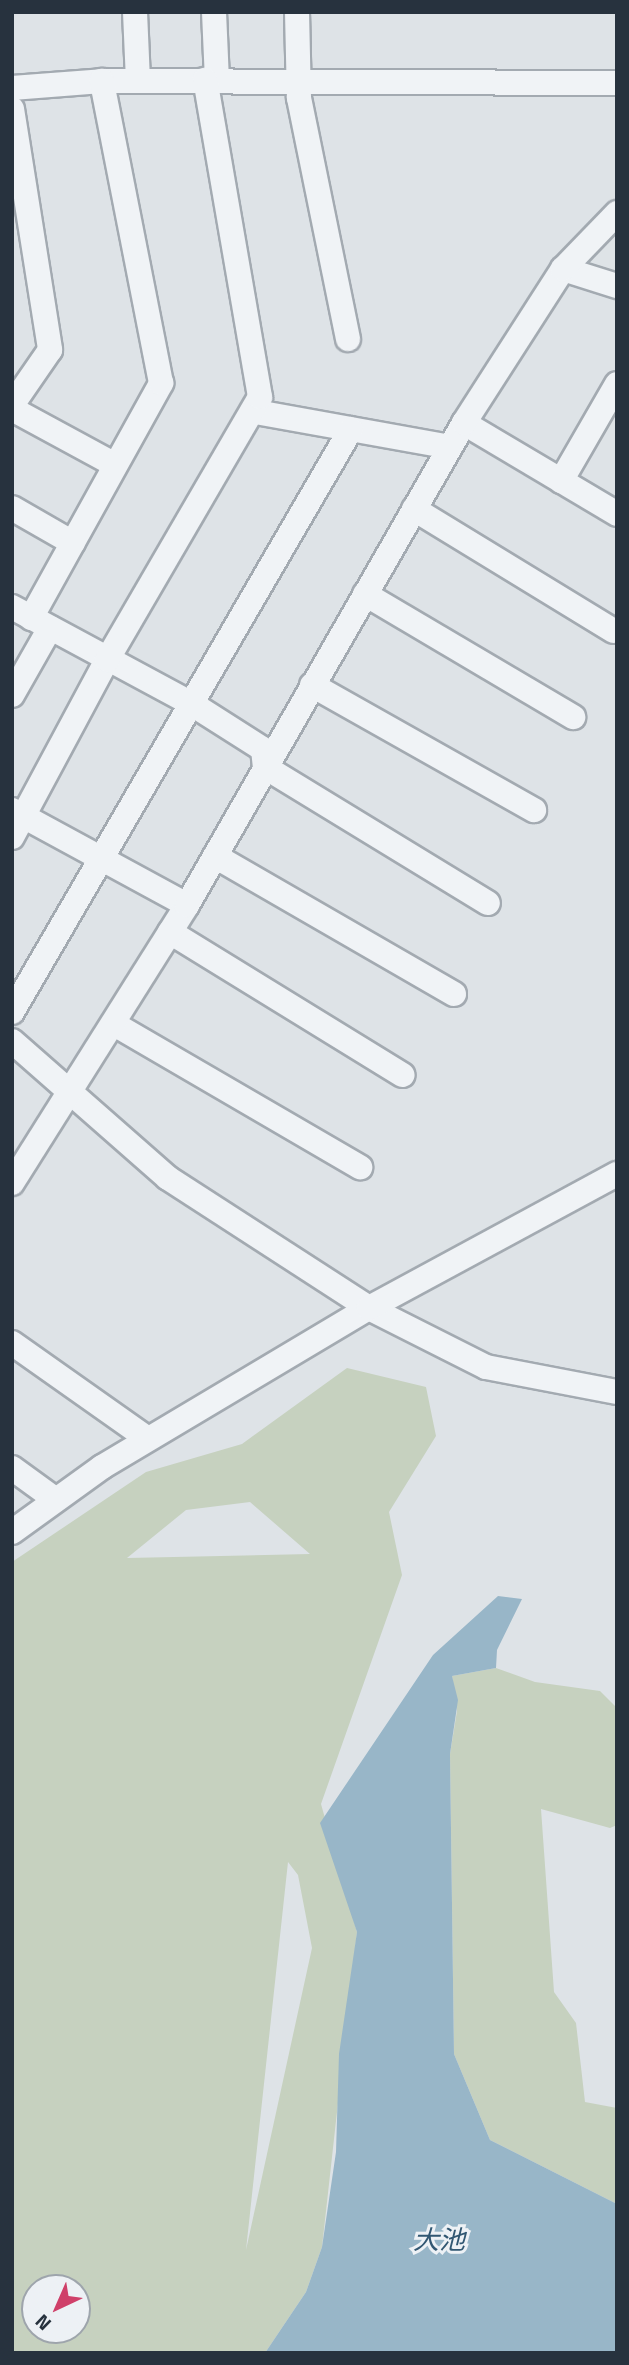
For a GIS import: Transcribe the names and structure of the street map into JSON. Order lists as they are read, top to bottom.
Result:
{
  "water": ["大池"],
  "north": "bottom left"
}
